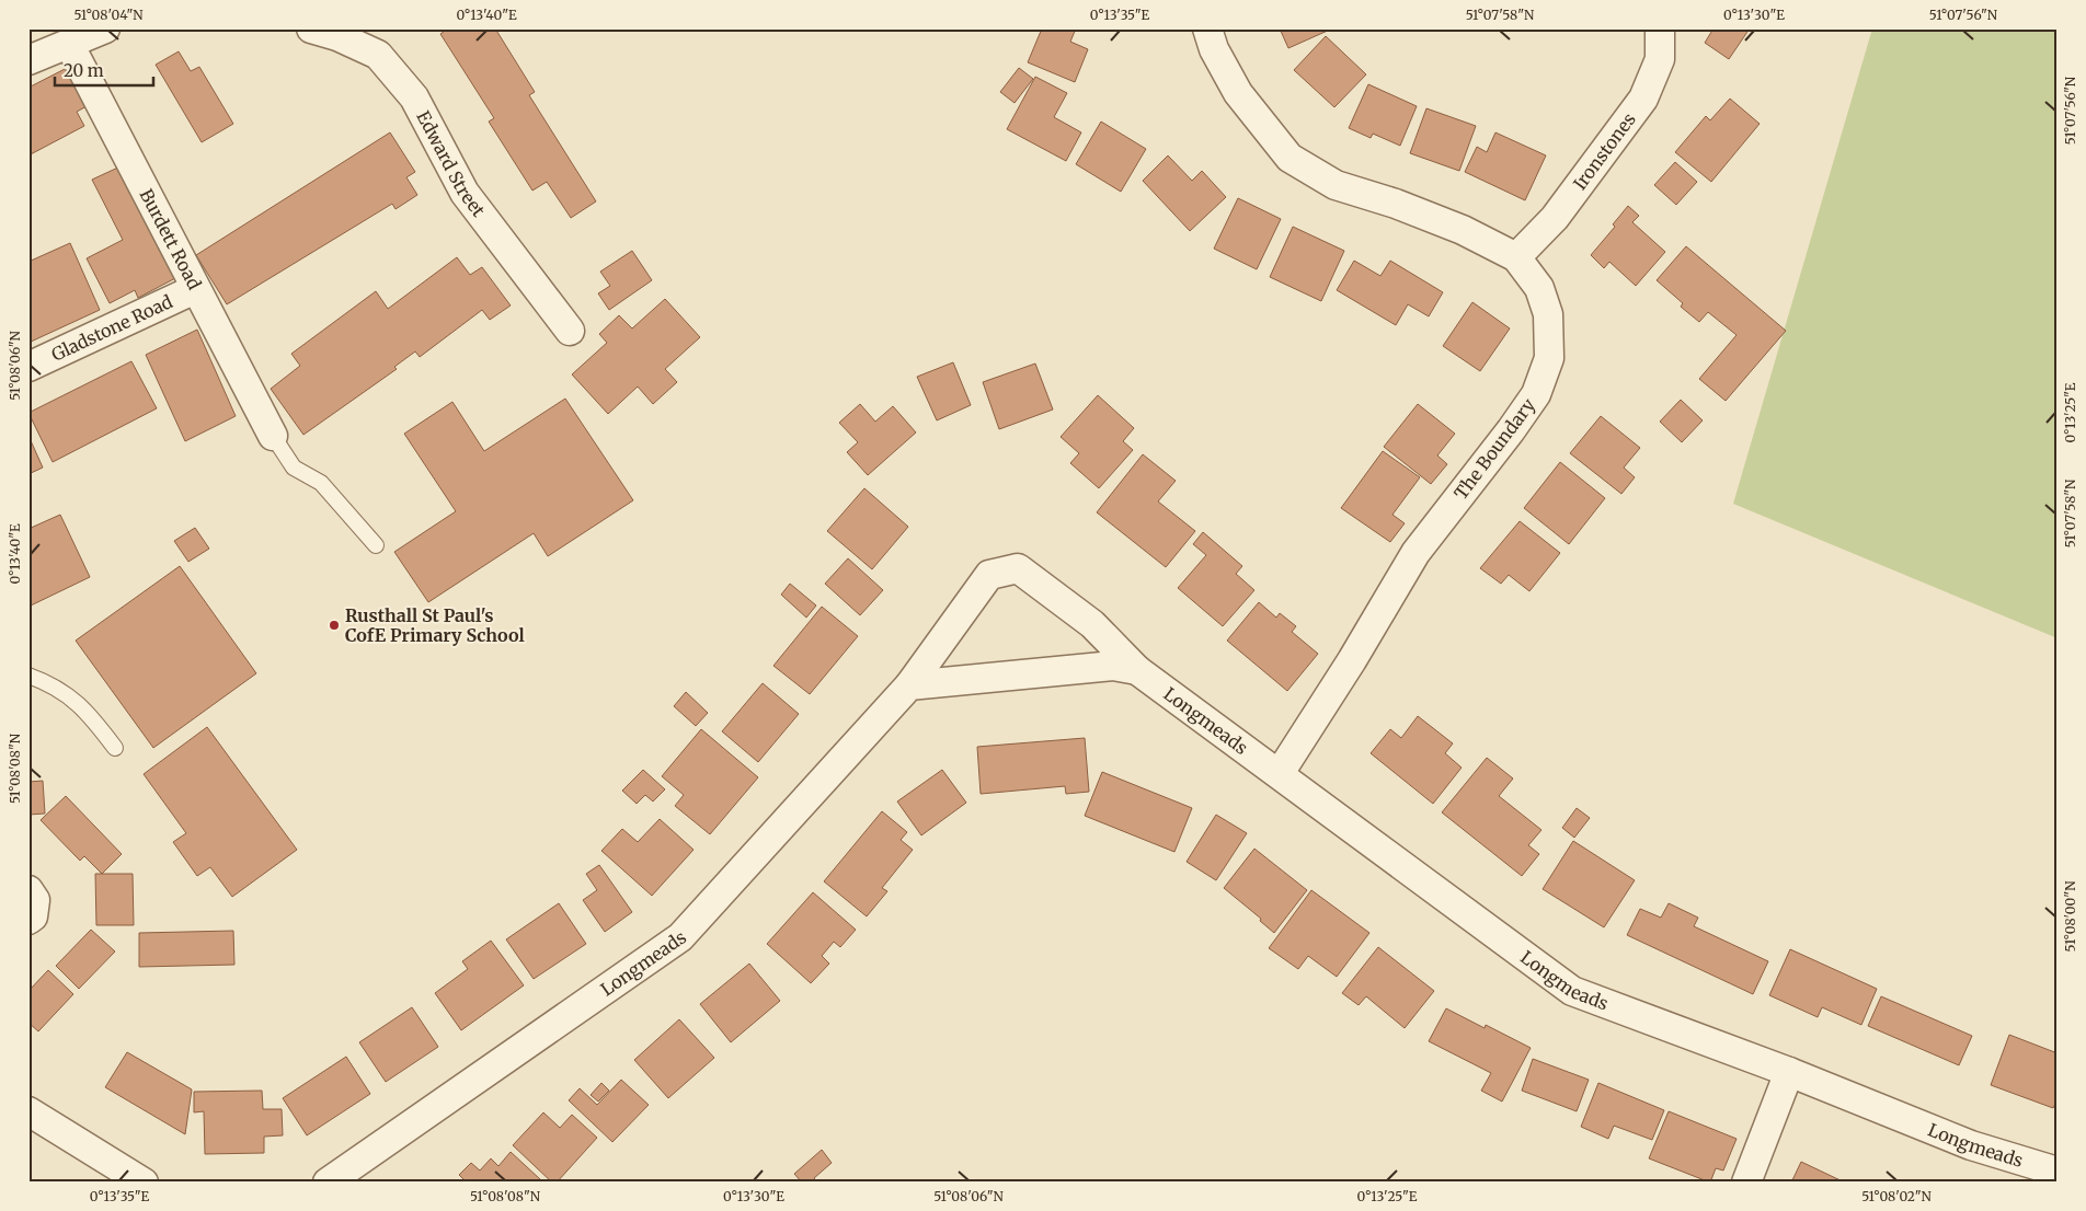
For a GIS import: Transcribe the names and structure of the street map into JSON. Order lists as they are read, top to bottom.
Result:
{
  "streets": {
    "street": [
      "Ironstones",
      "Edward Street",
      "Burdett Road",
      "Gladstone Road",
      "The Boundary",
      "Longmeads"
    ]
  },
  "crossings": [
    ["Ironstones", "The Boundary"],
    ["Burdett Road", "Gladstone Road"],
    ["The Boundary", "Longmeads"]
  ],
  "places": ["Rusthall St Paul's CofE Primary School"],
  "scale_bar": "20 m",
  "coordinates": [
    "51°08'04\"N",
    "0°13'40\"E",
    "0°13'35\"E",
    "51°07'58\"N",
    "0°13'30\"E",
    "51°07'56\"N",
    "51°08'06\"N",
    "0°13'25\"E",
    "51°08'08\"N",
    "51°08'00\"N",
    "51°08'02\"N"
  ]
}
